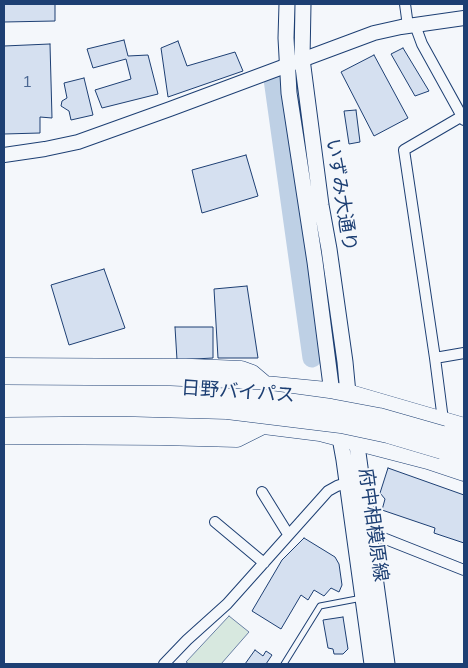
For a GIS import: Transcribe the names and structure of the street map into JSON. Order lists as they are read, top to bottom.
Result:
{
  "streets": {
    "highway": ["日野バイパス"],
    "main road": ["いずみ大通り", "府中相模原線"]
  },
  "crossings": [
    ["いずみ大通り", "府中相模原線"]
  ],
  "house_numbers": ["1"]
}
